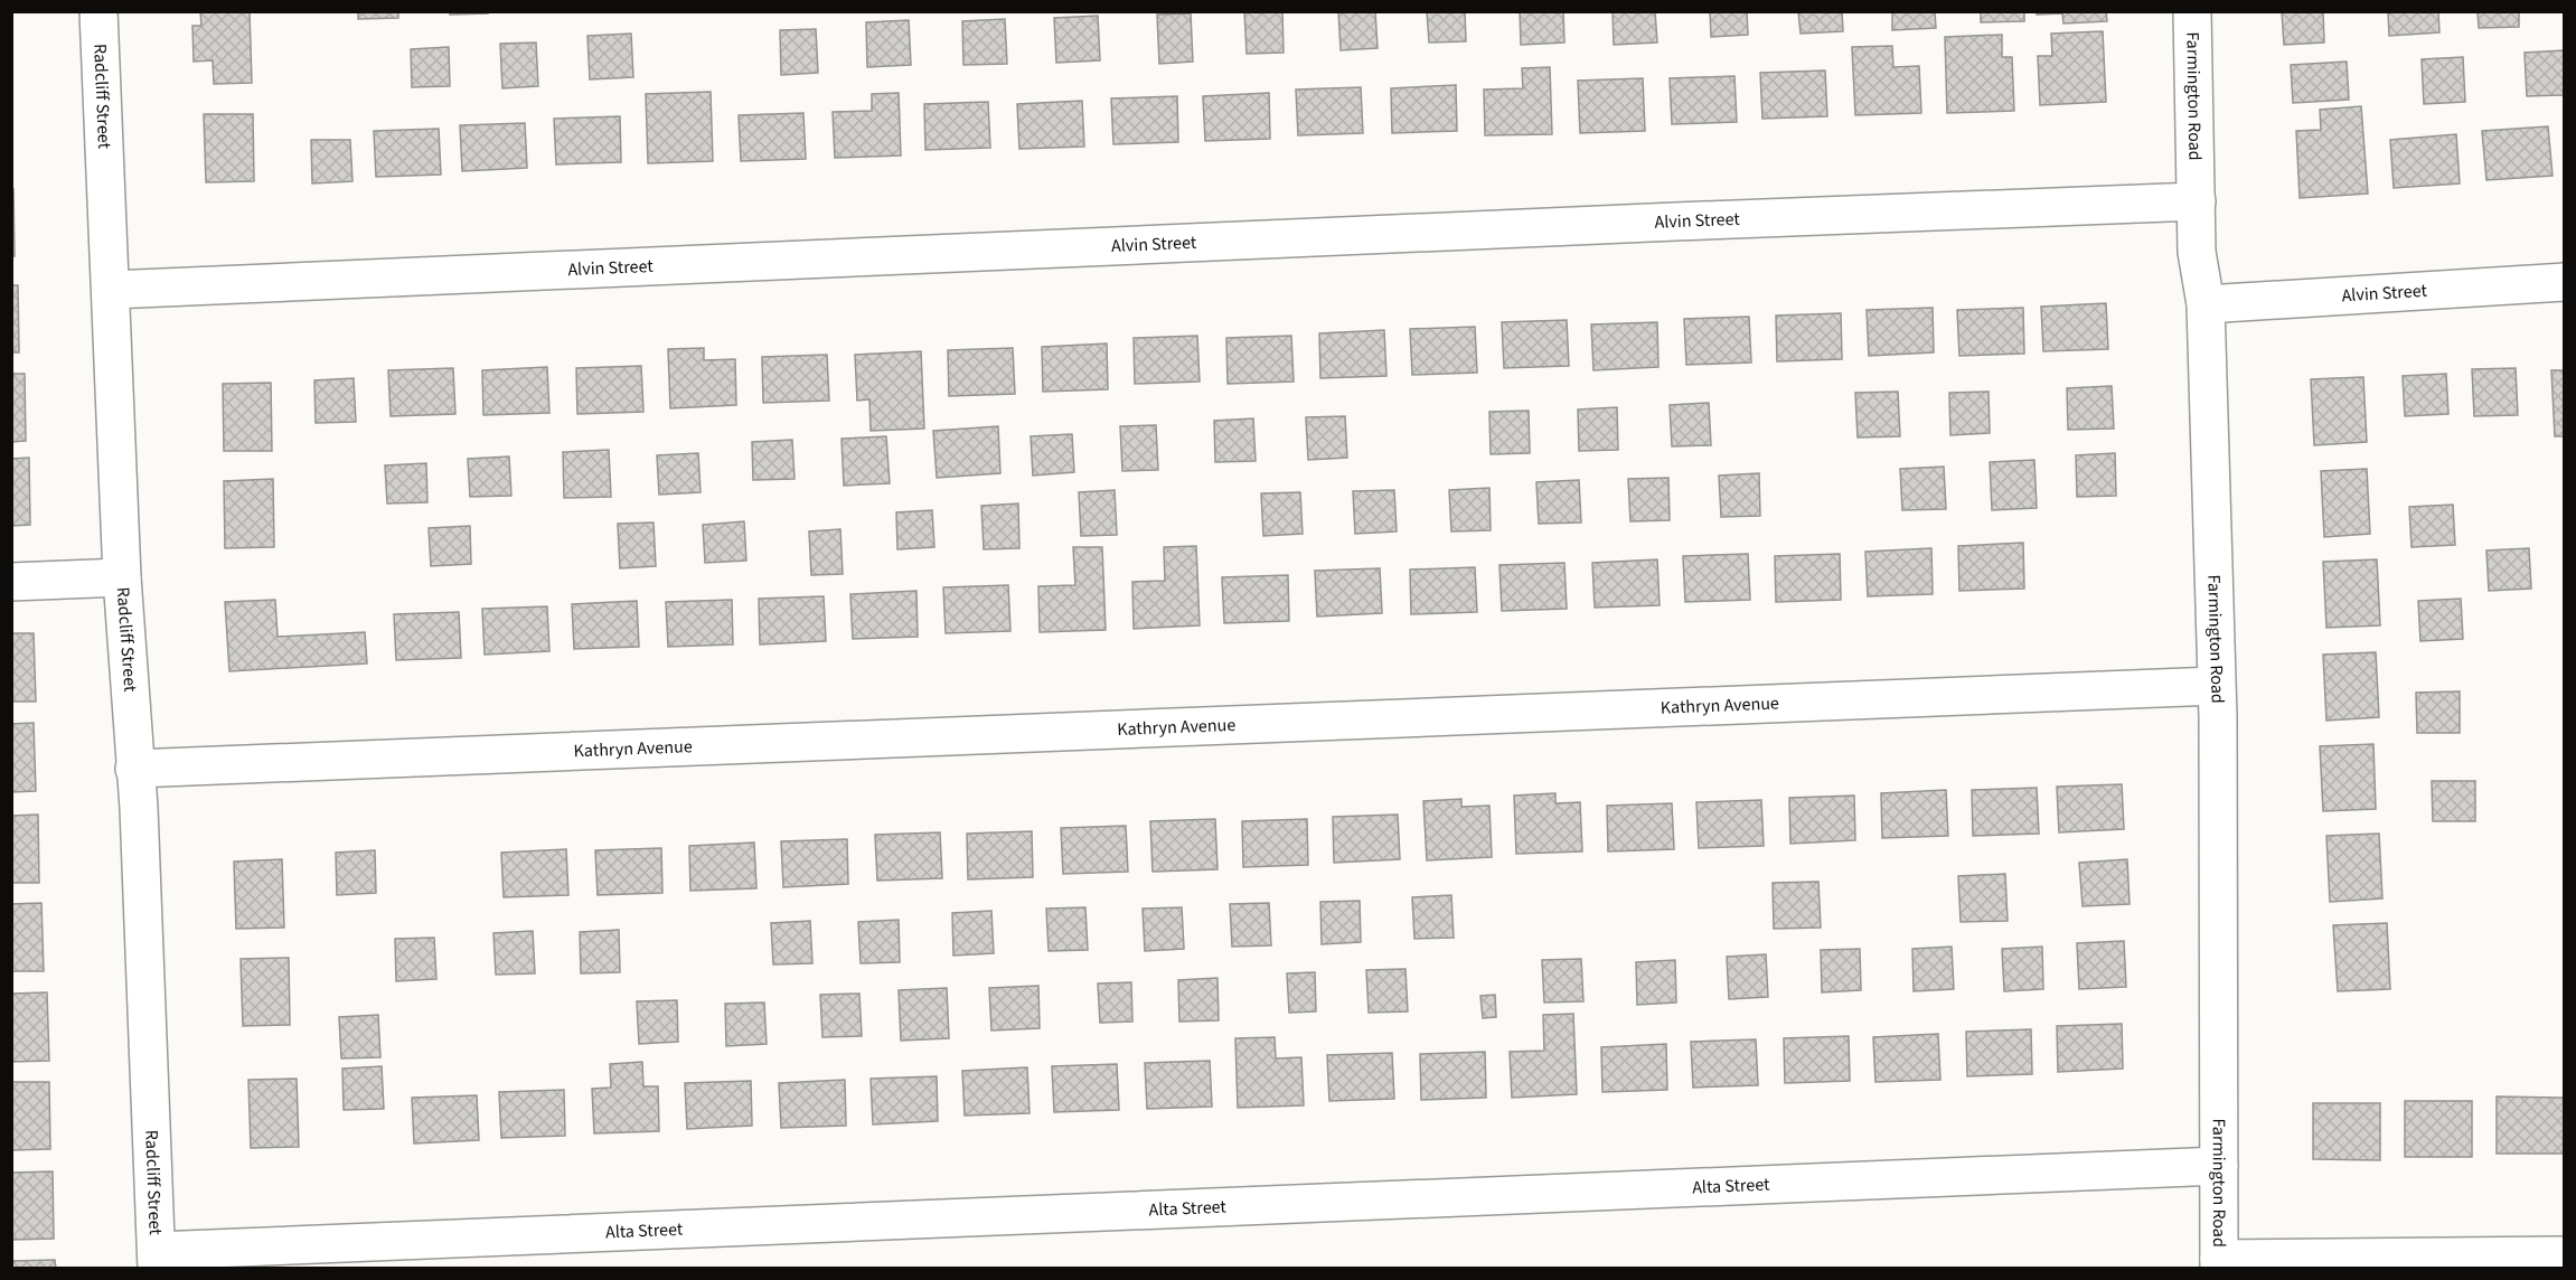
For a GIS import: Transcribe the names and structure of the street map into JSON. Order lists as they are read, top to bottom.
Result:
{
  "streets": {
    "street": [
      "Farmington Road",
      "Radcliff Street",
      "Alvin Street",
      "Kathryn Avenue",
      "Alta Street"
    ]
  },
  "crossings": [
    ["Farmington Road", "Alvin Street"],
    ["Farmington Road", "Kathryn Avenue"],
    ["Farmington Road", "Alta Street"],
    ["Radcliff Street", "Alvin Street"],
    ["Radcliff Street", "Kathryn Avenue"],
    ["Radcliff Street", "Alta Street"]
  ]
}
